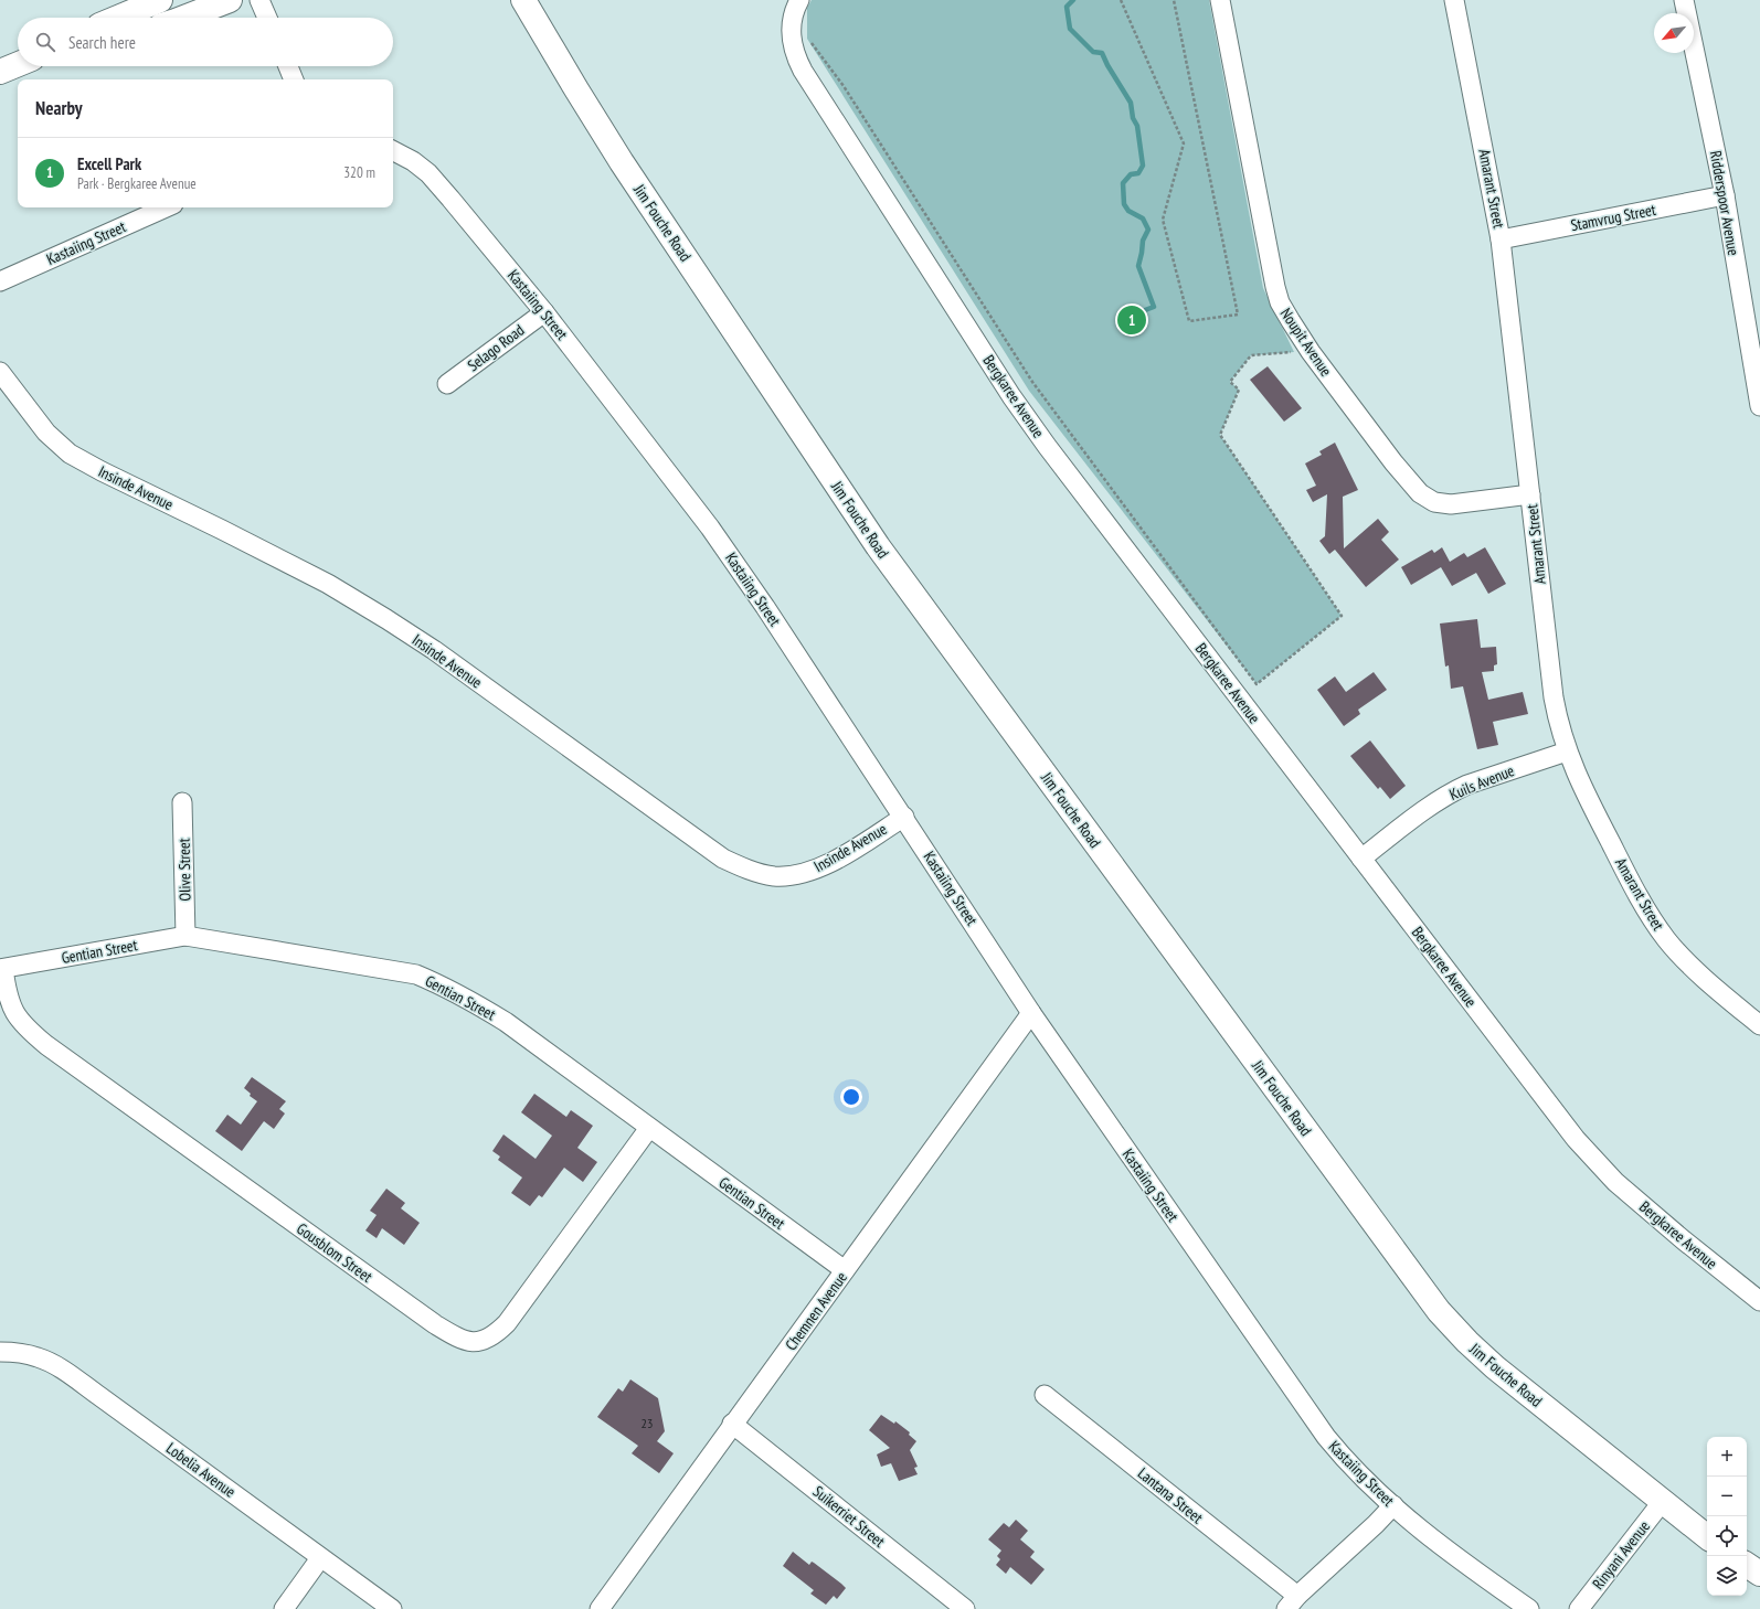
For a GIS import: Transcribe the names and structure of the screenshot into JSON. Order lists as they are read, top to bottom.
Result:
{
  "streets": {
    "street": [
      "Amarant Street",
      "Ridderspoor Avenue",
      "Stamvrug Street",
      "Jim Fouche Road",
      "Kastaiing Street",
      "Noupit Avenue",
      "Selago Road",
      "Bergkaree Avenue",
      "Insinde Avenue",
      "Kuils Avenue",
      "Olive Street",
      "Gentian Street",
      "Gousblom Street",
      "Chemnen Avenue",
      "Lobelia Avenue",
      "Lantana Street",
      "Suikerriet Street",
      "Rinyani Avenue"
    ]
  },
  "crossings": [
    ["Amarant Street", "Stamvrug Street"],
    ["Amarant Street", "Noupit Avenue"],
    ["Amarant Street", "Kuils Avenue"],
    ["Ridderspoor Avenue", "Stamvrug Street"],
    ["Jim Fouche Road", "Rinyani Avenue"],
    ["Kastaiing Street", "Selago Road"],
    ["Kastaiing Street", "Insinde Avenue"],
    ["Kastaiing Street", "Chemnen Avenue"],
    ["Bergkaree Avenue", "Kuils Avenue"],
    ["Olive Street", "Gentian Street"],
    ["Gentian Street", "Gousblom Street"],
    ["Gentian Street", "Chemnen Avenue"],
    ["Chemnen Avenue", "Suikerriet Street"]
  ],
  "house_numbers": ["23"],
  "north": "bottom left",
  "page": {
    "search": "Search here",
    "heading": "Nearby",
    "list": [
      {
        "mark": "1",
        "name": "Excell Park",
        "note": "Park · Bergkaree Avenue",
        "value": "320 m"
      }
    ],
    "pins": "1",
    "map_buttons": ["+", "−"]
  }
}
